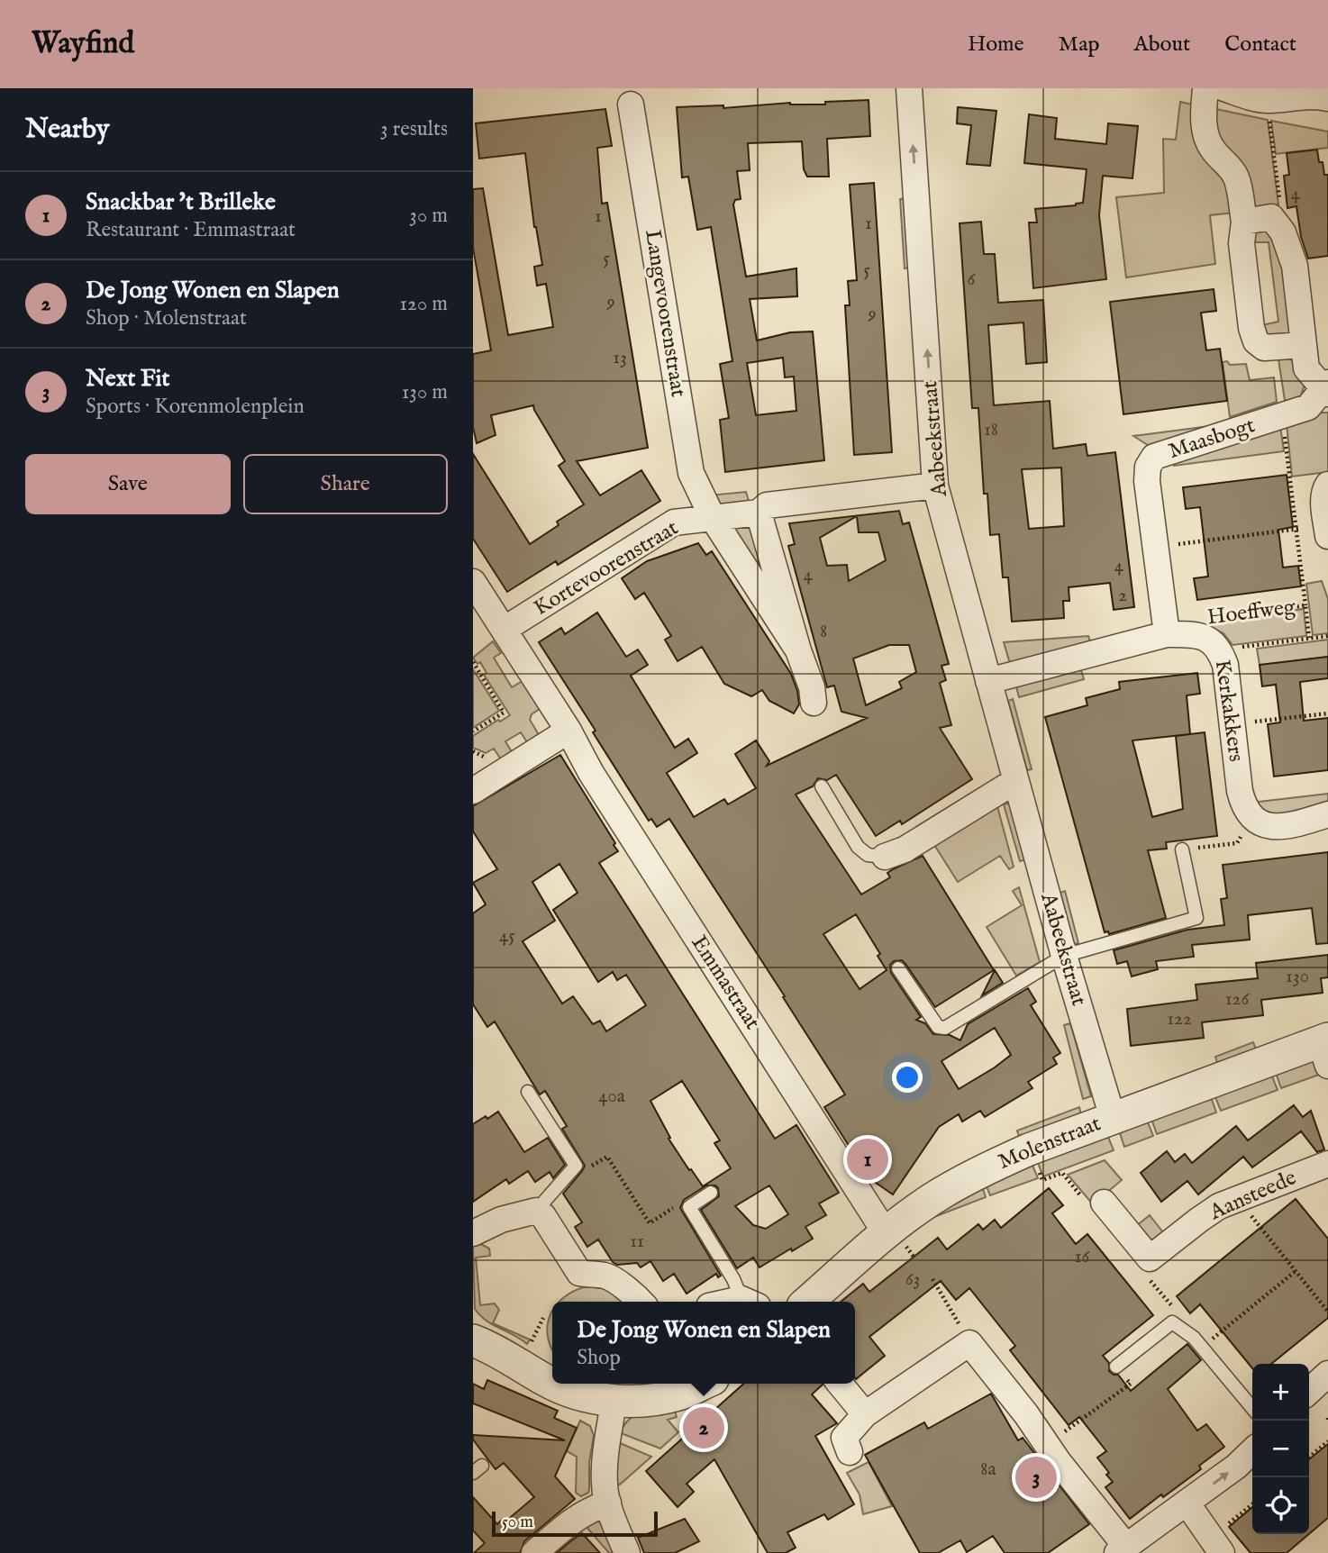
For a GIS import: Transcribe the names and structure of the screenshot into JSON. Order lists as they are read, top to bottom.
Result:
{
  "streets": {
    "street": [
      "Langevoorenstraat",
      "Aabeekstraat",
      "Maasbogt",
      "Kortevoorenstraat",
      "Kerkakkers",
      "Emmastraat",
      "Molenstraat",
      "Aansteede"
    ],
    "path": ["Hoeffweg"]
  },
  "crossings": [
    ["Langevoorenstraat", "Kortevoorenstraat"],
    ["Aabeekstraat", "Kortevoorenstraat"],
    ["Aabeekstraat", "Kerkakkers"],
    ["Aabeekstraat", "Molenstraat"],
    ["Maasbogt", "Kerkakkers"],
    ["Kortevoorenstraat", "Emmastraat"],
    ["Hoeffweg", "Kerkakkers"],
    ["Emmastraat", "Molenstraat"]
  ],
  "one_way": ["Aabeekstraat"],
  "house_numbers": [
    "4",
    "1",
    "1",
    "5",
    "5",
    "6",
    "9",
    "9",
    "13",
    "18",
    "4",
    "4",
    "2",
    "8",
    "45",
    "130",
    "126",
    "122",
    "40a",
    "11",
    "16",
    "63",
    "8a"
  ],
  "scale_bar": "50 m",
  "page": {
    "header": "Wayfind",
    "nav": [
      "Home",
      "Map",
      "About",
      "Contact"
    ],
    "heading": ["Nearby", "3 results"],
    "list": [
      {
        "mark": "1",
        "name": "Snackbar 't Brilleke",
        "note": "Restaurant · Emmastraat",
        "value": "30 m"
      },
      {
        "mark": "2",
        "name": "De Jong Wonen en Slapen",
        "note": "Shop · Molenstraat",
        "value": "120 m"
      },
      {
        "mark": "3",
        "name": "Next Fit",
        "note": "Sports · Korenmolenplein",
        "value": "130 m"
      }
    ],
    "buttons": ["Save", "Share"],
    "pins": ["1", "2", "3"],
    "popup": ["De Jong Wonen en Slapen", "Shop"],
    "map_buttons": ["+", "−"],
    "scale": "50 m"
  }
}
